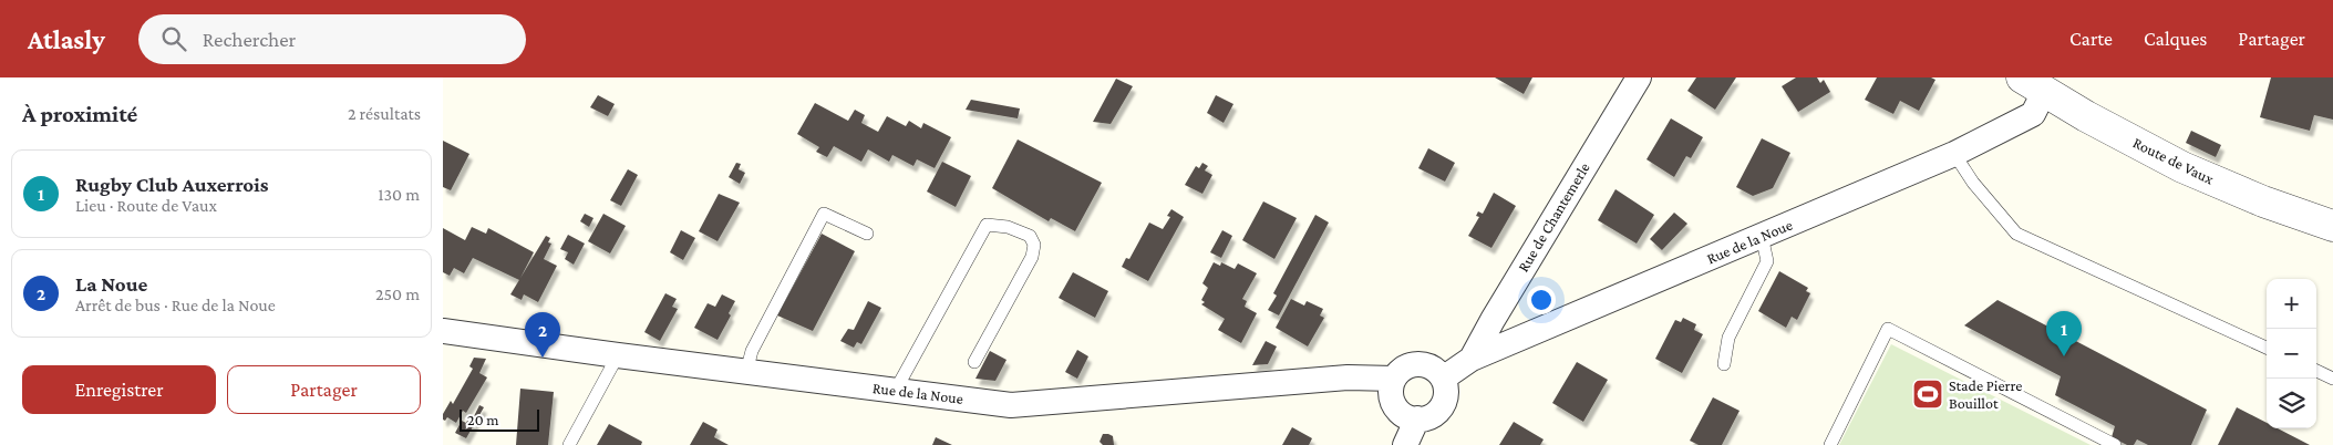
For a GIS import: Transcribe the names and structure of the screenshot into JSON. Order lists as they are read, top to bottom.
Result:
{
  "streets": {
    "street": ["Route de Vaux", "Rue de Chantemerle", "Rue de la Noue"]
  },
  "crossings": [
    ["Route de Vaux", "Rue de la Noue"],
    ["Rue de Chantemerle", "Rue de la Noue"]
  ],
  "places": {
    "sports": ["Stade Pierre Bouillot"]
  },
  "scale_bar": "20 m",
  "page": {
    "header": "Atlasly",
    "search": "Rechercher",
    "nav": ["Carte", "Calques", "Partager"],
    "heading": ["À proximité", "2 résultats"],
    "list": [
      {
        "mark": "1",
        "name": "Rugby Club Auxerrois",
        "note": "Lieu · Route de Vaux",
        "value": "130 m"
      },
      {
        "mark": "2",
        "name": "La Noue",
        "note": "Arrêt de bus · Rue de la Noue",
        "value": "250 m"
      }
    ],
    "map_buttons": ["+", "−"],
    "pins": ["1", "2"],
    "buttons": ["Enregistrer", "Partager"],
    "scale": "20 m"
  }
}
